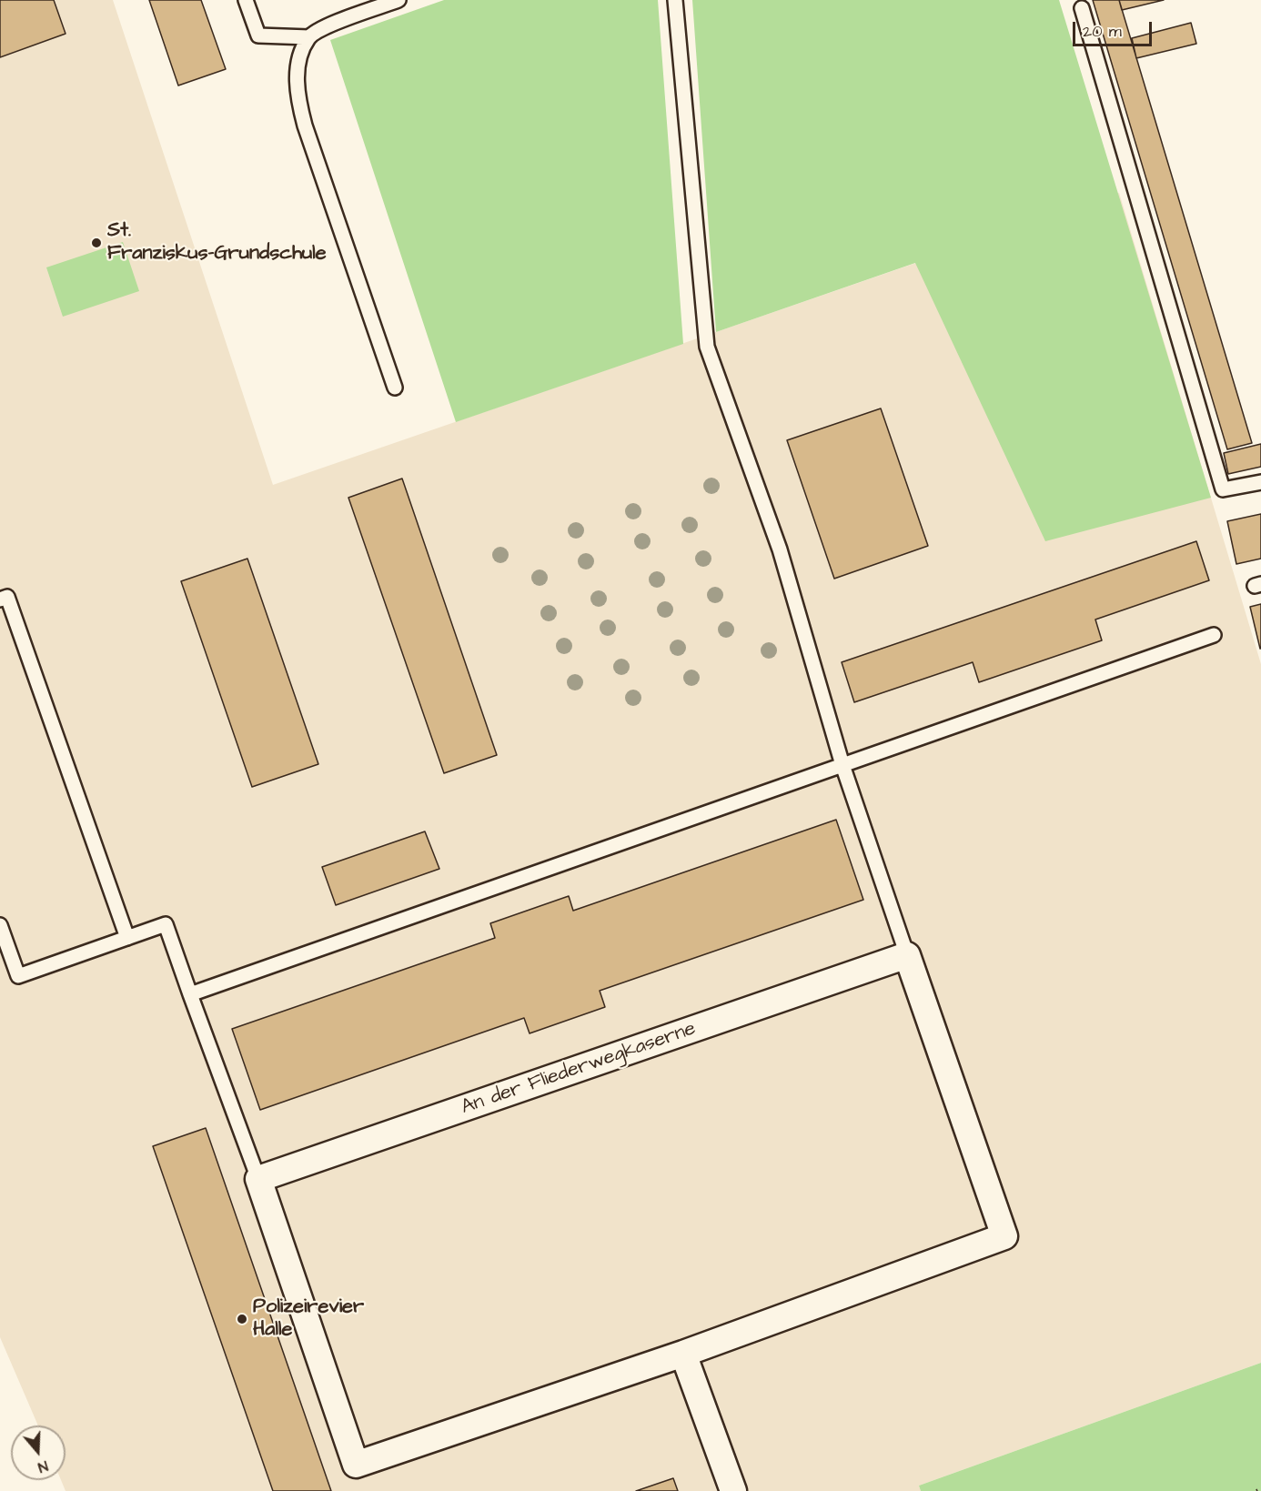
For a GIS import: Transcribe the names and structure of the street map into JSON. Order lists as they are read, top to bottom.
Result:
{
  "streets": {
    "street": ["An der Fliederwegkaserne"]
  },
  "places": ["St. Franziskus-Grundschule", "Polizeirevier Halle"],
  "scale_bar": "20 m",
  "north": "bottom"
}
